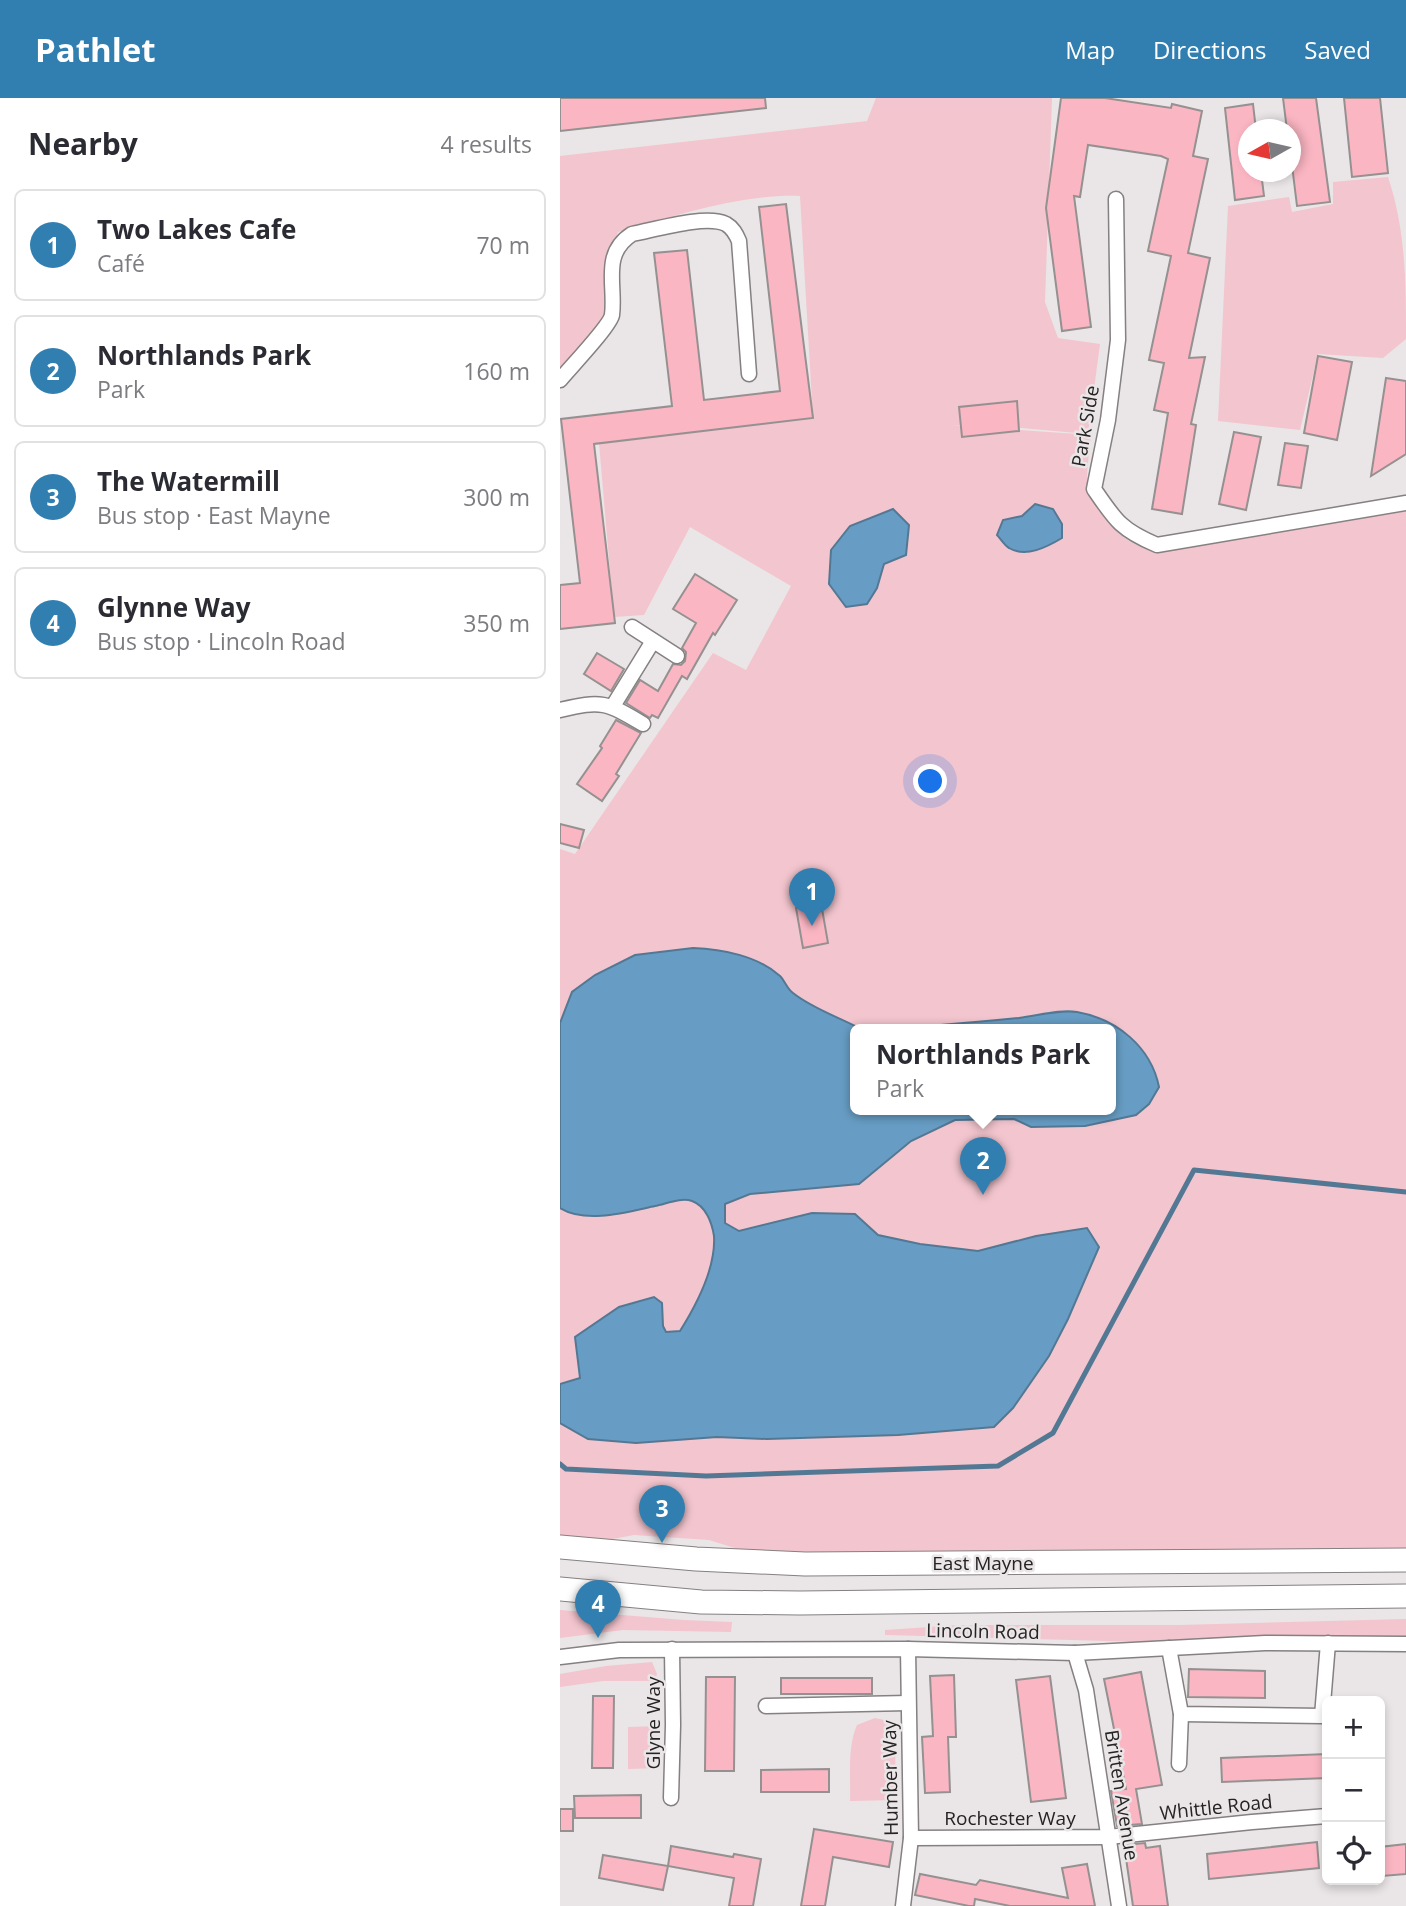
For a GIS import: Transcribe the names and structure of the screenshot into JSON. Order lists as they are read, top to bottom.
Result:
{
  "streets": {
    "main road": ["East Mayne"],
    "street": [
      "Park Side",
      "Lincoln Road",
      "Glyne Way",
      "Humber Way",
      "Britten Avenue",
      "Whittle Road",
      "Rochester Way"
    ]
  },
  "crossings": [
    ["Lincoln Road", "Glyne Way"],
    ["Lincoln Road", "Humber Way"],
    ["Lincoln Road", "Britten Avenue"],
    ["Humber Way", "Rochester Way"],
    ["Britten Avenue", "Whittle Road"],
    ["Britten Avenue", "Rochester Way"],
    ["Whittle Road", "Rochester Way"]
  ],
  "north": "left",
  "page": {
    "header": "Pathlet",
    "nav": ["Map", "Directions", "Saved"],
    "heading": ["Nearby", "4 results"],
    "list": [
      {
        "mark": "1",
        "name": "Two Lakes Cafe",
        "note": "Café",
        "value": "70 m"
      },
      {
        "mark": "2",
        "name": "Northlands Park",
        "note": "Park",
        "value": "160 m"
      },
      {
        "mark": "3",
        "name": "The Watermill",
        "note": "Bus stop · East Mayne",
        "value": "300 m"
      },
      {
        "mark": "4",
        "name": "Glynne Way",
        "note": "Bus stop · Lincoln Road",
        "value": "350 m"
      }
    ],
    "pins": [
      "1",
      "2",
      "3",
      "4"
    ],
    "popup": ["Northlands Park", "Park"],
    "map_buttons": ["+", "−"]
  }
}
